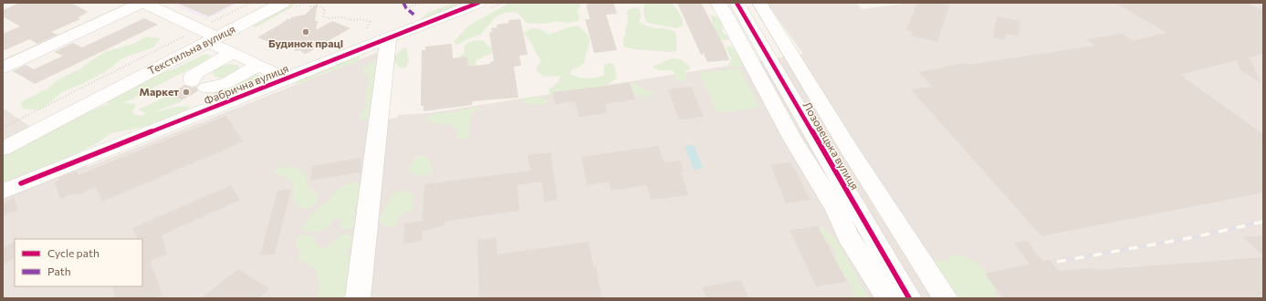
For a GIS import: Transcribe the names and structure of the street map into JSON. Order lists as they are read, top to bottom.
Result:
{
  "streets": {
    "street": ["Текстильна вулиця", "Фабрична вулиця", "Лозовецька вулиця"]
  },
  "places": ["Будинок праці", "Маркет"],
  "legend": ["Cycle path", "Path"]
}
